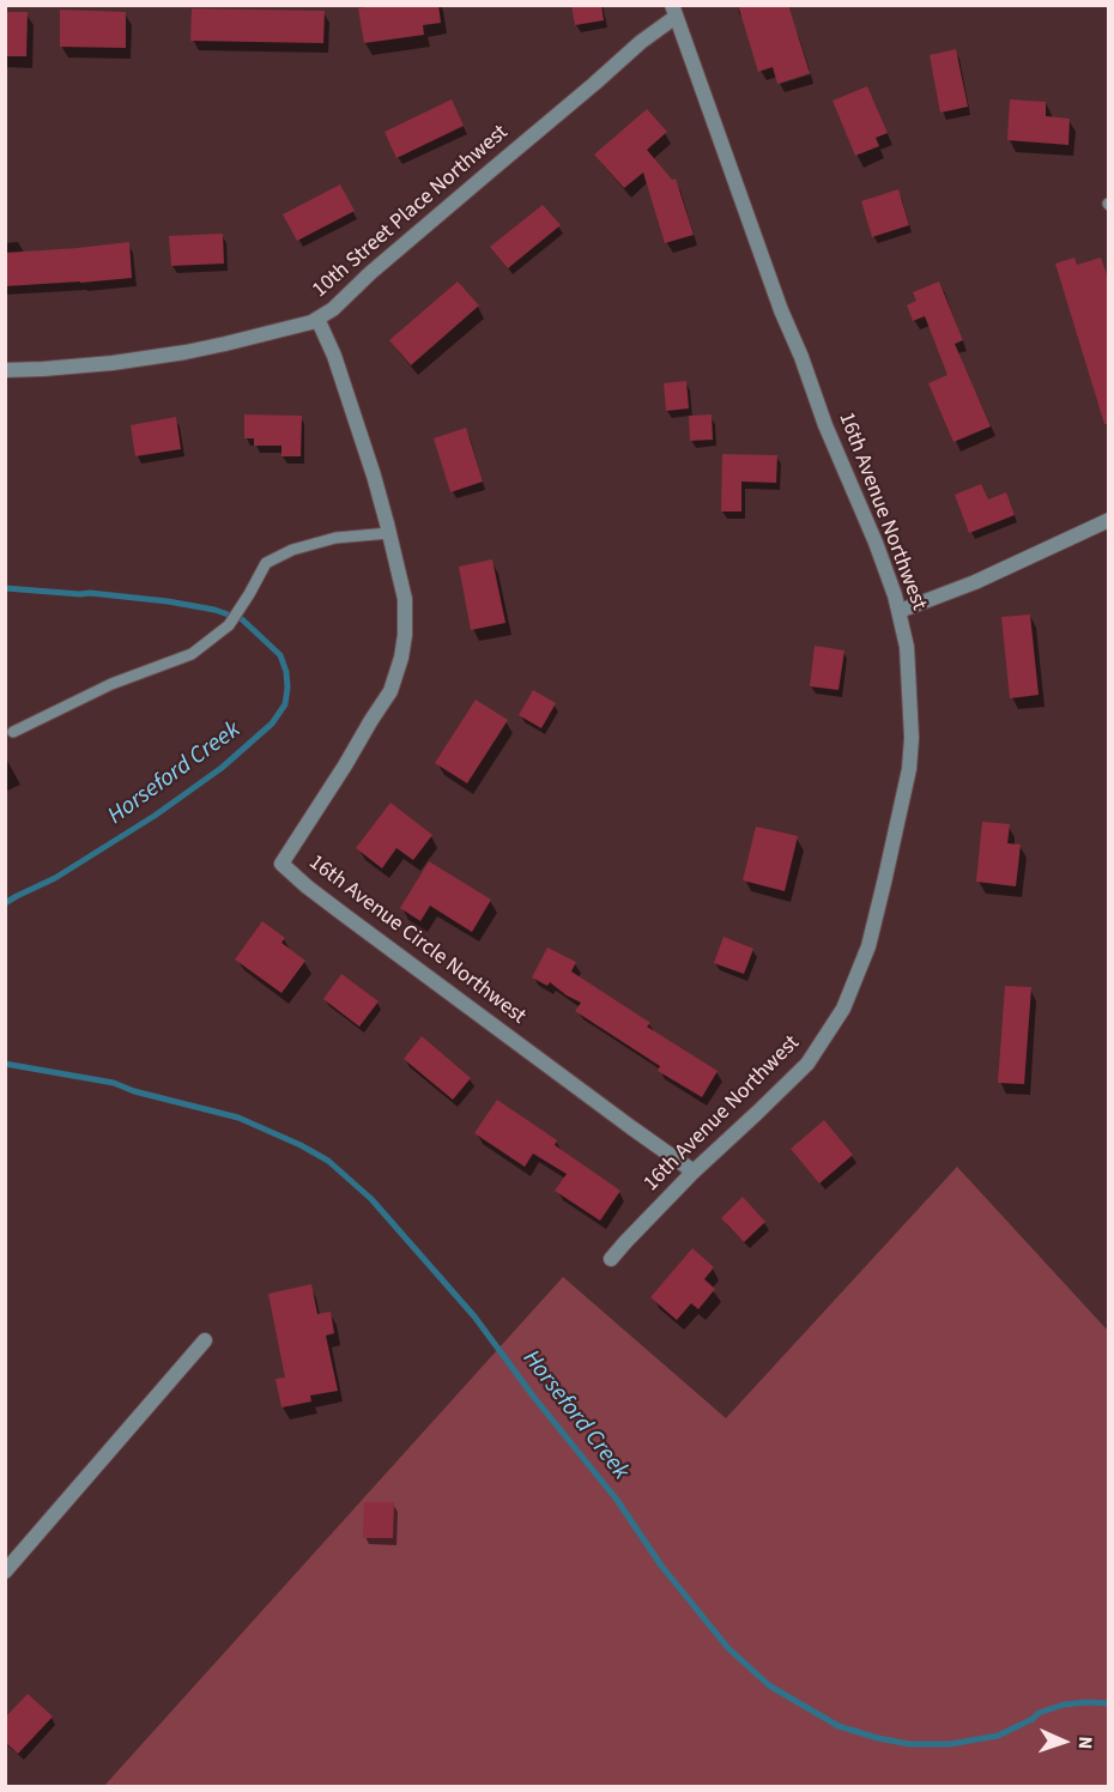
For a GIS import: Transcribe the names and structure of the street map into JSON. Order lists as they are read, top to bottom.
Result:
{
  "streets": {
    "street": ["10th Street Place Northwest", "16th Avenue Northwest", "16th Avenue Circle Northwest"]
  },
  "crossings": [
    ["10th Street Place Northwest", "16th Avenue Northwest"],
    ["10th Street Place Northwest", "16th Avenue Circle Northwest"],
    ["16th Avenue Northwest", "16th Avenue Circle Northwest"]
  ],
  "water": ["Horseford Creek"],
  "north": "right"
}
